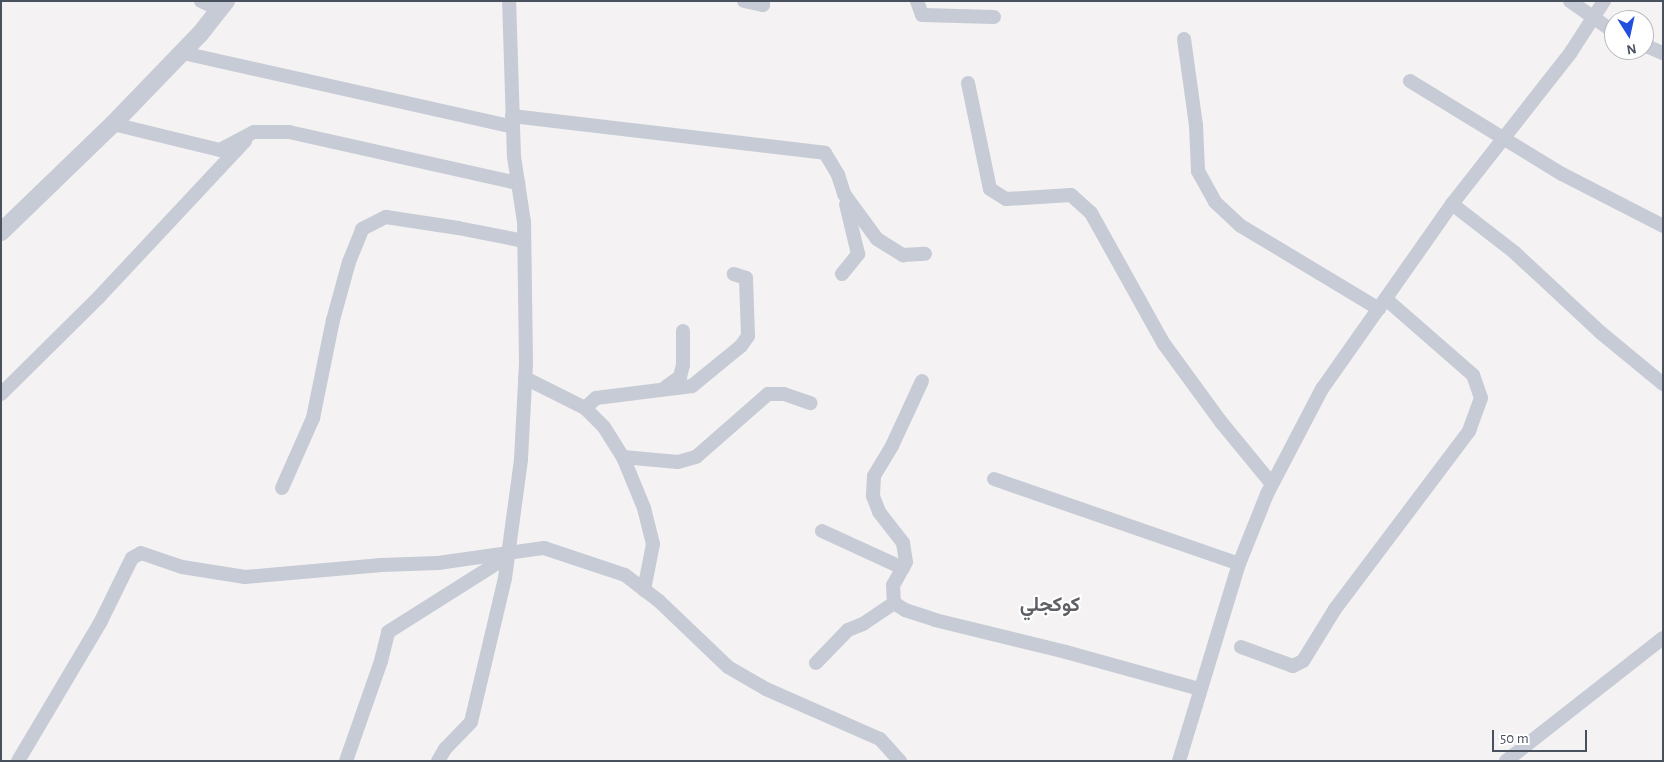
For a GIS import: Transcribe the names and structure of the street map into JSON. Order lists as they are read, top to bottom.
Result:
{
  "districts": ["كوكجلي"],
  "scale_bar": "50 m",
  "north": "bottom"
}
